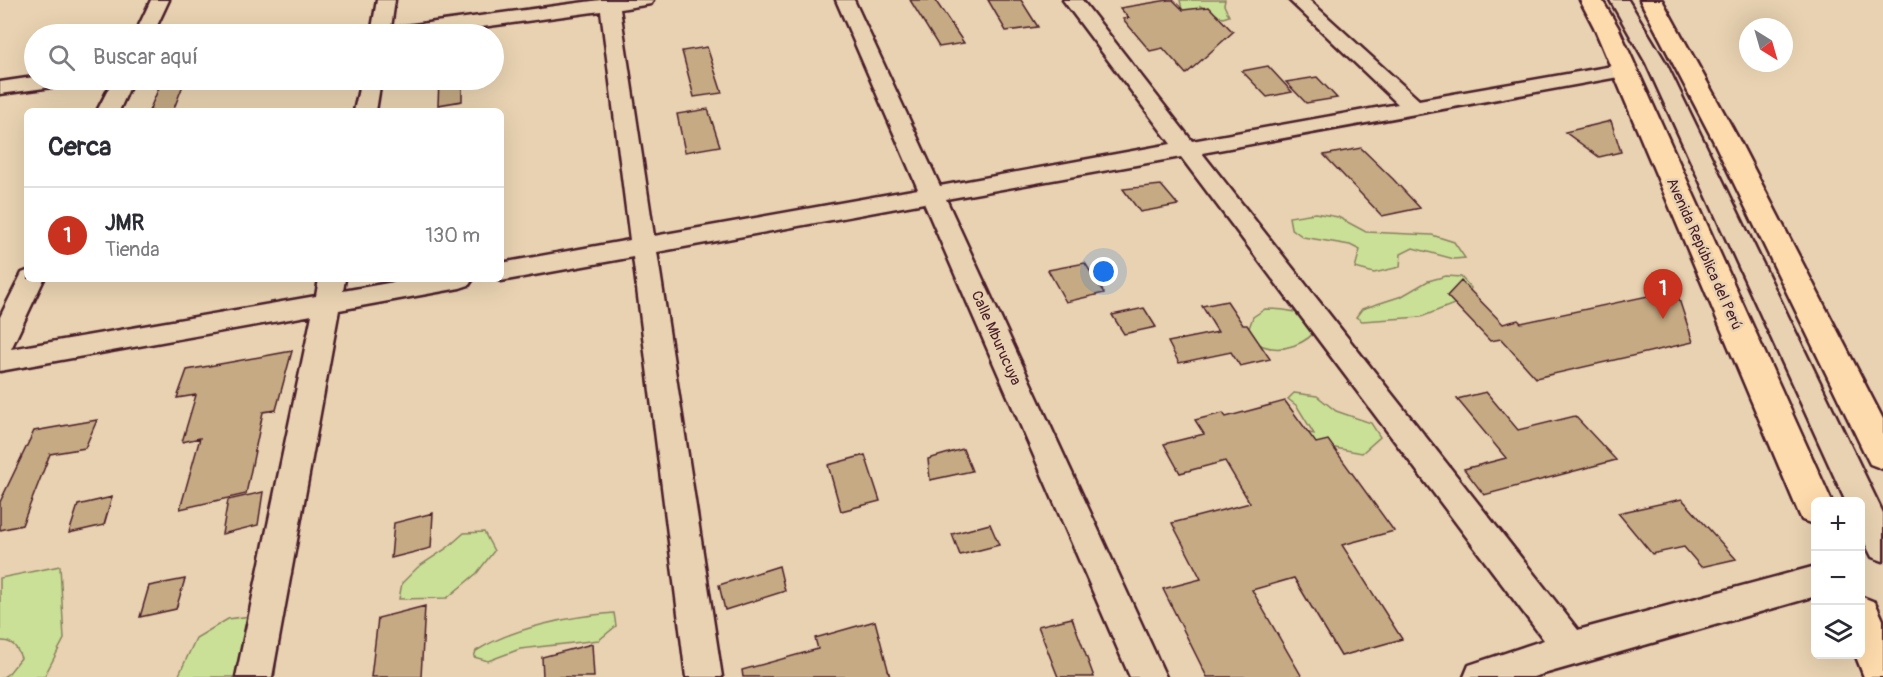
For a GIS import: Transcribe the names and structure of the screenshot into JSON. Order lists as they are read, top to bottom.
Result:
{
  "streets": {
    "highway": ["Avenida República del Perú"],
    "street": ["Calle Mburucuya"]
  },
  "north": "bottom right",
  "page": {
    "search": "Buscar aquí",
    "heading": "Cerca",
    "list": [
      {
        "mark": "1",
        "name": "JMR",
        "note": "Tienda",
        "value": "130 m"
      }
    ],
    "pins": "1",
    "map_buttons": ["+", "−"]
  }
}
